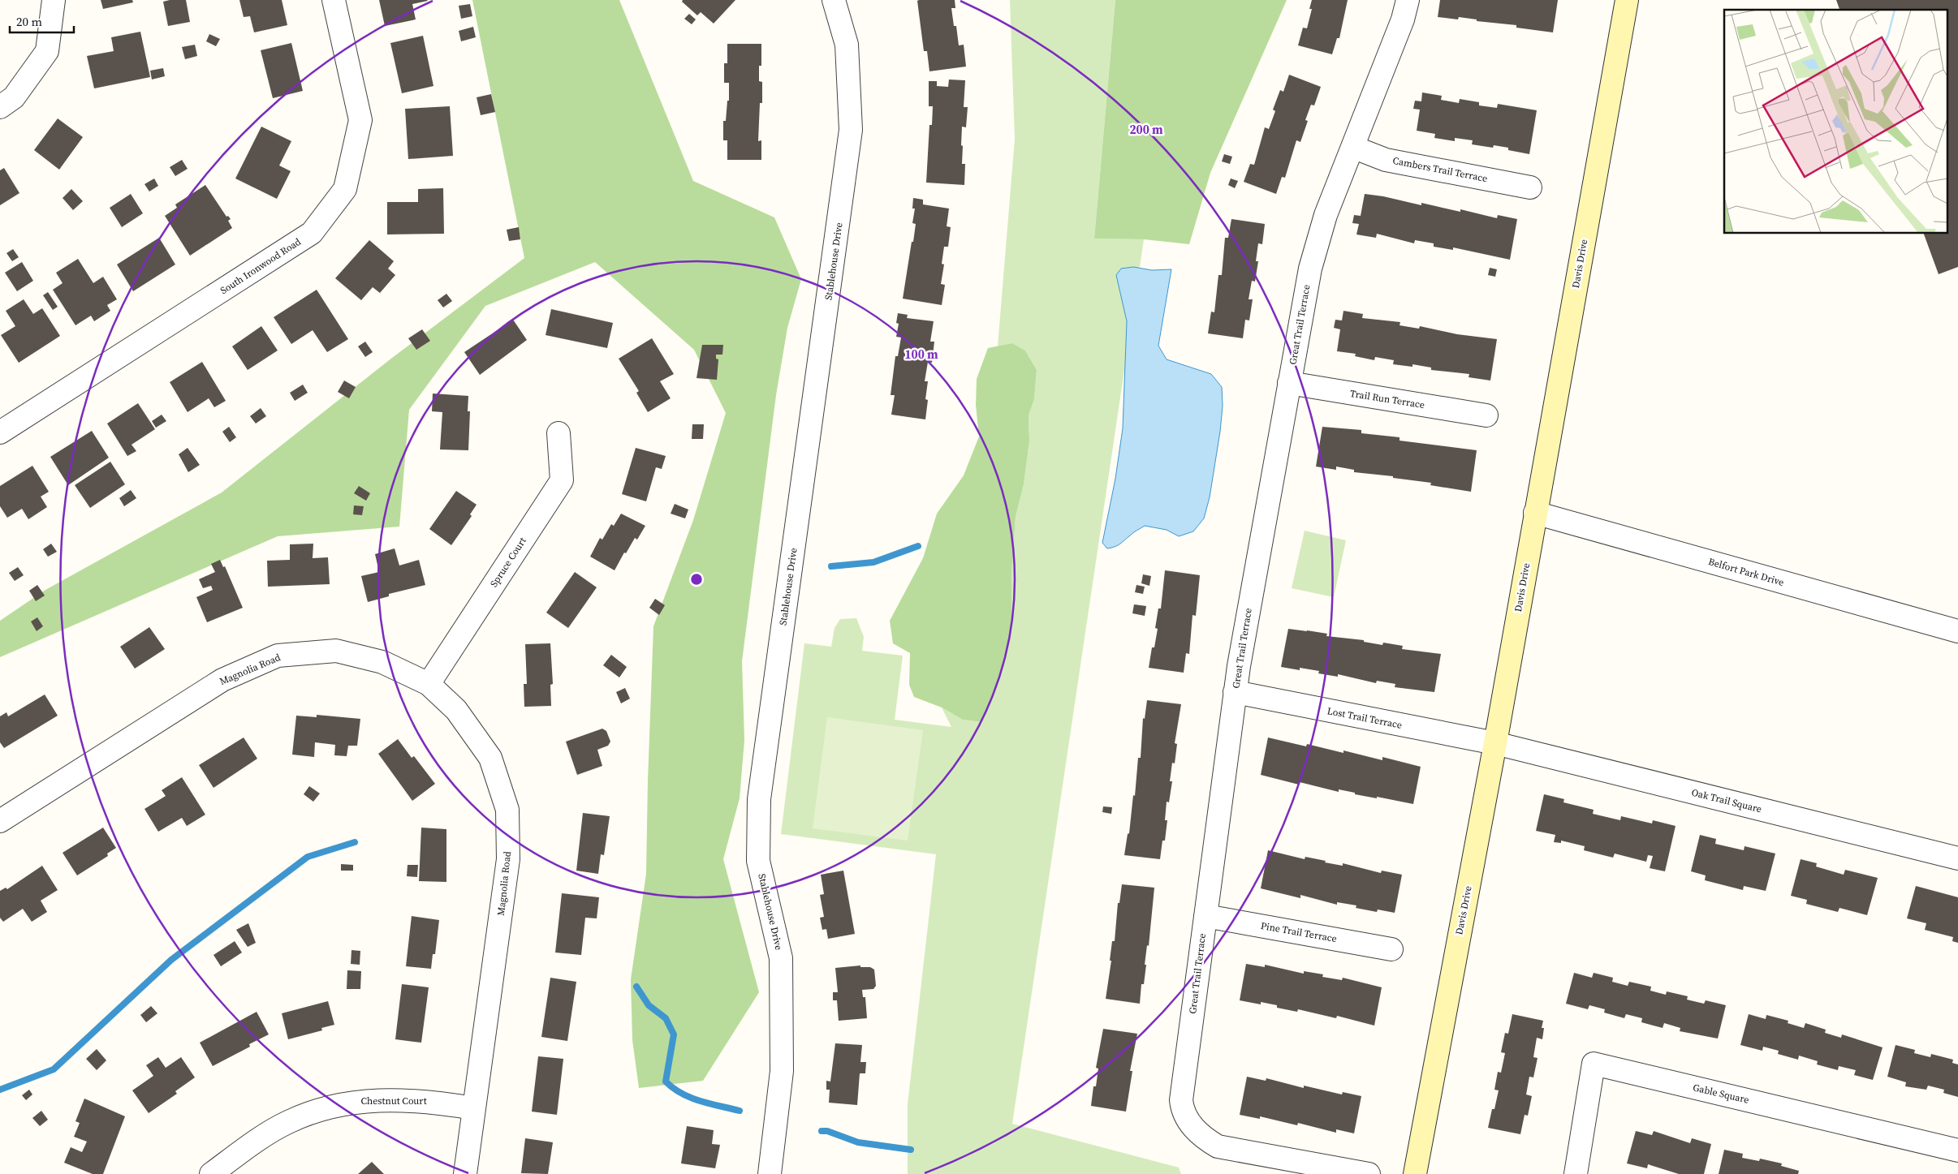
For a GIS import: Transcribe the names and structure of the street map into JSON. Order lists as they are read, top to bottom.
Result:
{
  "streets": {
    "main road": ["Davis Drive"],
    "street": [
      "Cambers Trail Terrace",
      "Stablehouse Drive",
      "South Ironwood Road",
      "Great Trail Terrace",
      "Trail Run Terrace",
      "Spruce Court",
      "Belfort Park Drive",
      "Magnolia Road",
      "Lost Trail Terrace",
      "Oak Trail Square",
      "Pine Trail Terrace",
      "Gable Square",
      "Chestnut Court"
    ]
  },
  "crossings": [
    ["Cambers Trail Terrace", "Great Trail Terrace"],
    ["Davis Drive", "Belfort Park Drive"],
    ["Davis Drive", "Lost Trail Terrace"],
    ["Davis Drive", "Oak Trail Square"],
    ["Great Trail Terrace", "Trail Run Terrace"],
    ["Great Trail Terrace", "Lost Trail Terrace"],
    ["Great Trail Terrace", "Pine Trail Terrace"],
    ["Spruce Court", "Magnolia Road"],
    ["Magnolia Road", "Chestnut Court"],
    ["Lost Trail Terrace", "Oak Trail Square"]
  ],
  "scale_bar": "20 m",
  "rings": ["200 m", "100 m"]
}
